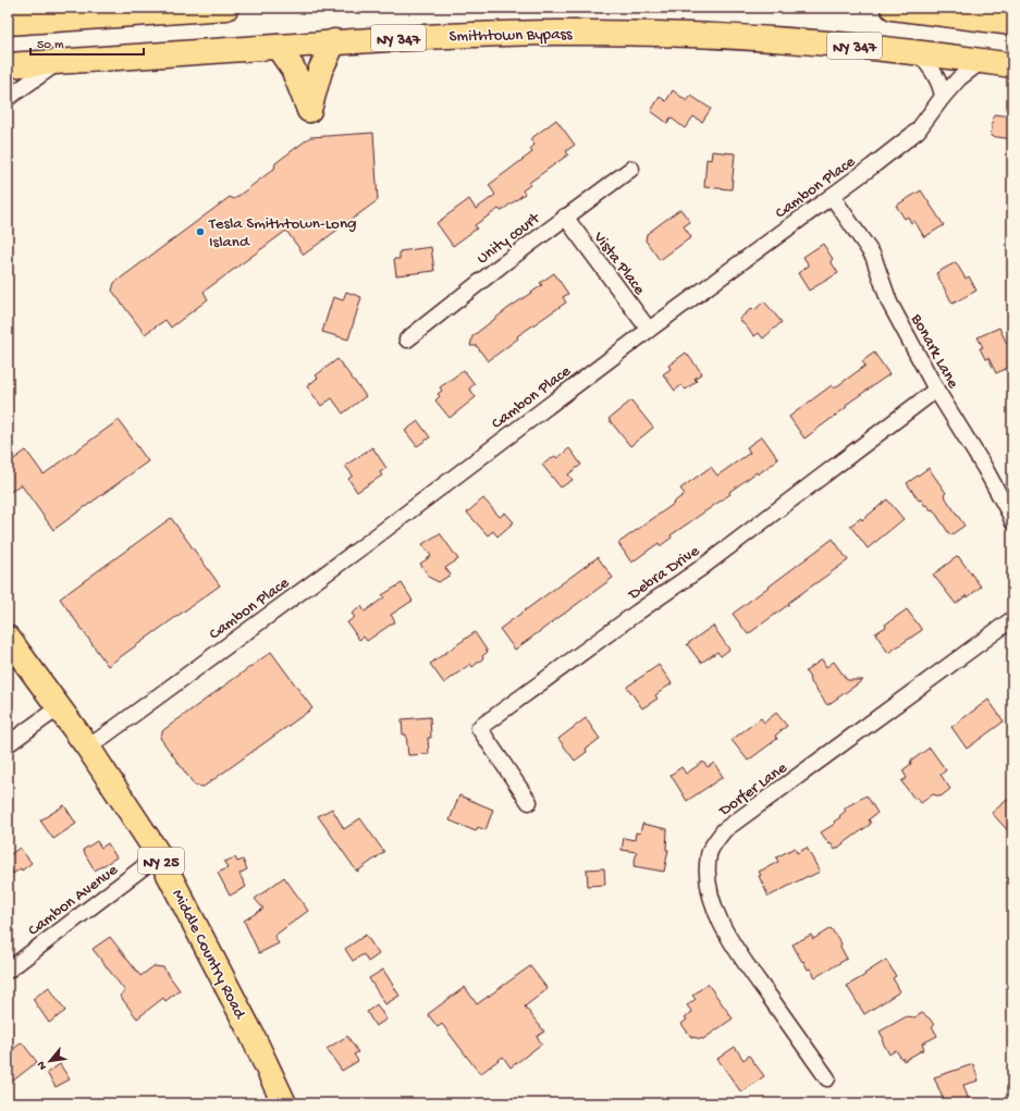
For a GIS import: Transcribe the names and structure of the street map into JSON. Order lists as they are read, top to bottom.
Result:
{
  "streets": {
    "main road": [
      "Smithtown Bypass",
      "NY 347",
      "NY 25",
      "Middle Country Road"
    ],
    "street": [
      "Cambon Place",
      "Unity court",
      "Vista Place",
      "Bonark Lane",
      "Debra Drive",
      "Dorfer Lane",
      "Cambon Avenue"
    ]
  },
  "crossings": [
    ["Smithtown Bypass", "Cambon Place"],
    ["Cambon Place", "Vista Place"],
    ["Cambon Place", "Bonark Lane"],
    ["Cambon Place", "Middle Country Road"],
    ["Unity court", "Vista Place"],
    ["Bonark Lane", "Debra Drive"],
    ["Cambon Avenue", "Middle Country Road"]
  ],
  "places": ["Tesla Smithtown-Long Island"],
  "scale_bar": "50 m",
  "north": "bottom left"
}
